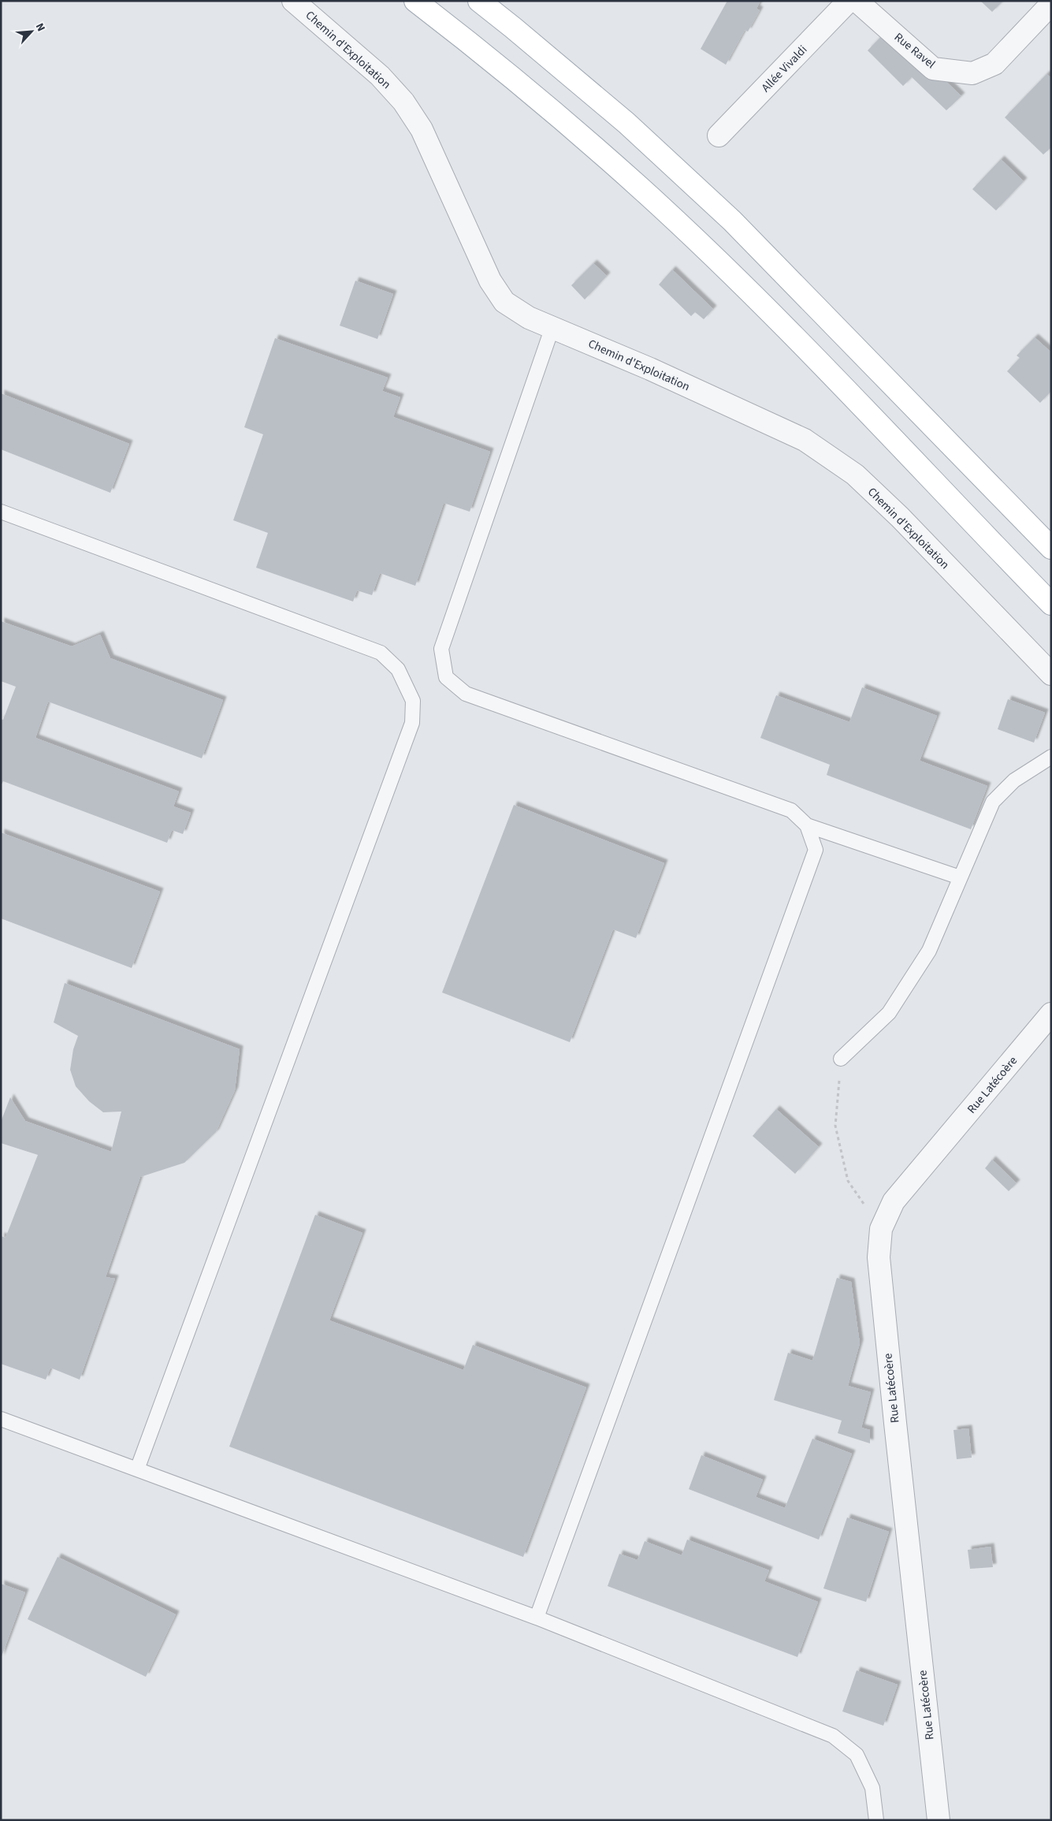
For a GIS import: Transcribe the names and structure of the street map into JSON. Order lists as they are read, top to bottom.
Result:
{
  "streets": {
    "street": [
      "Chemin d'Exploitation",
      "Rue Ravel",
      "Allée Vivaldi",
      "Rue Latécoère"
    ]
  },
  "north": "top right"
}
